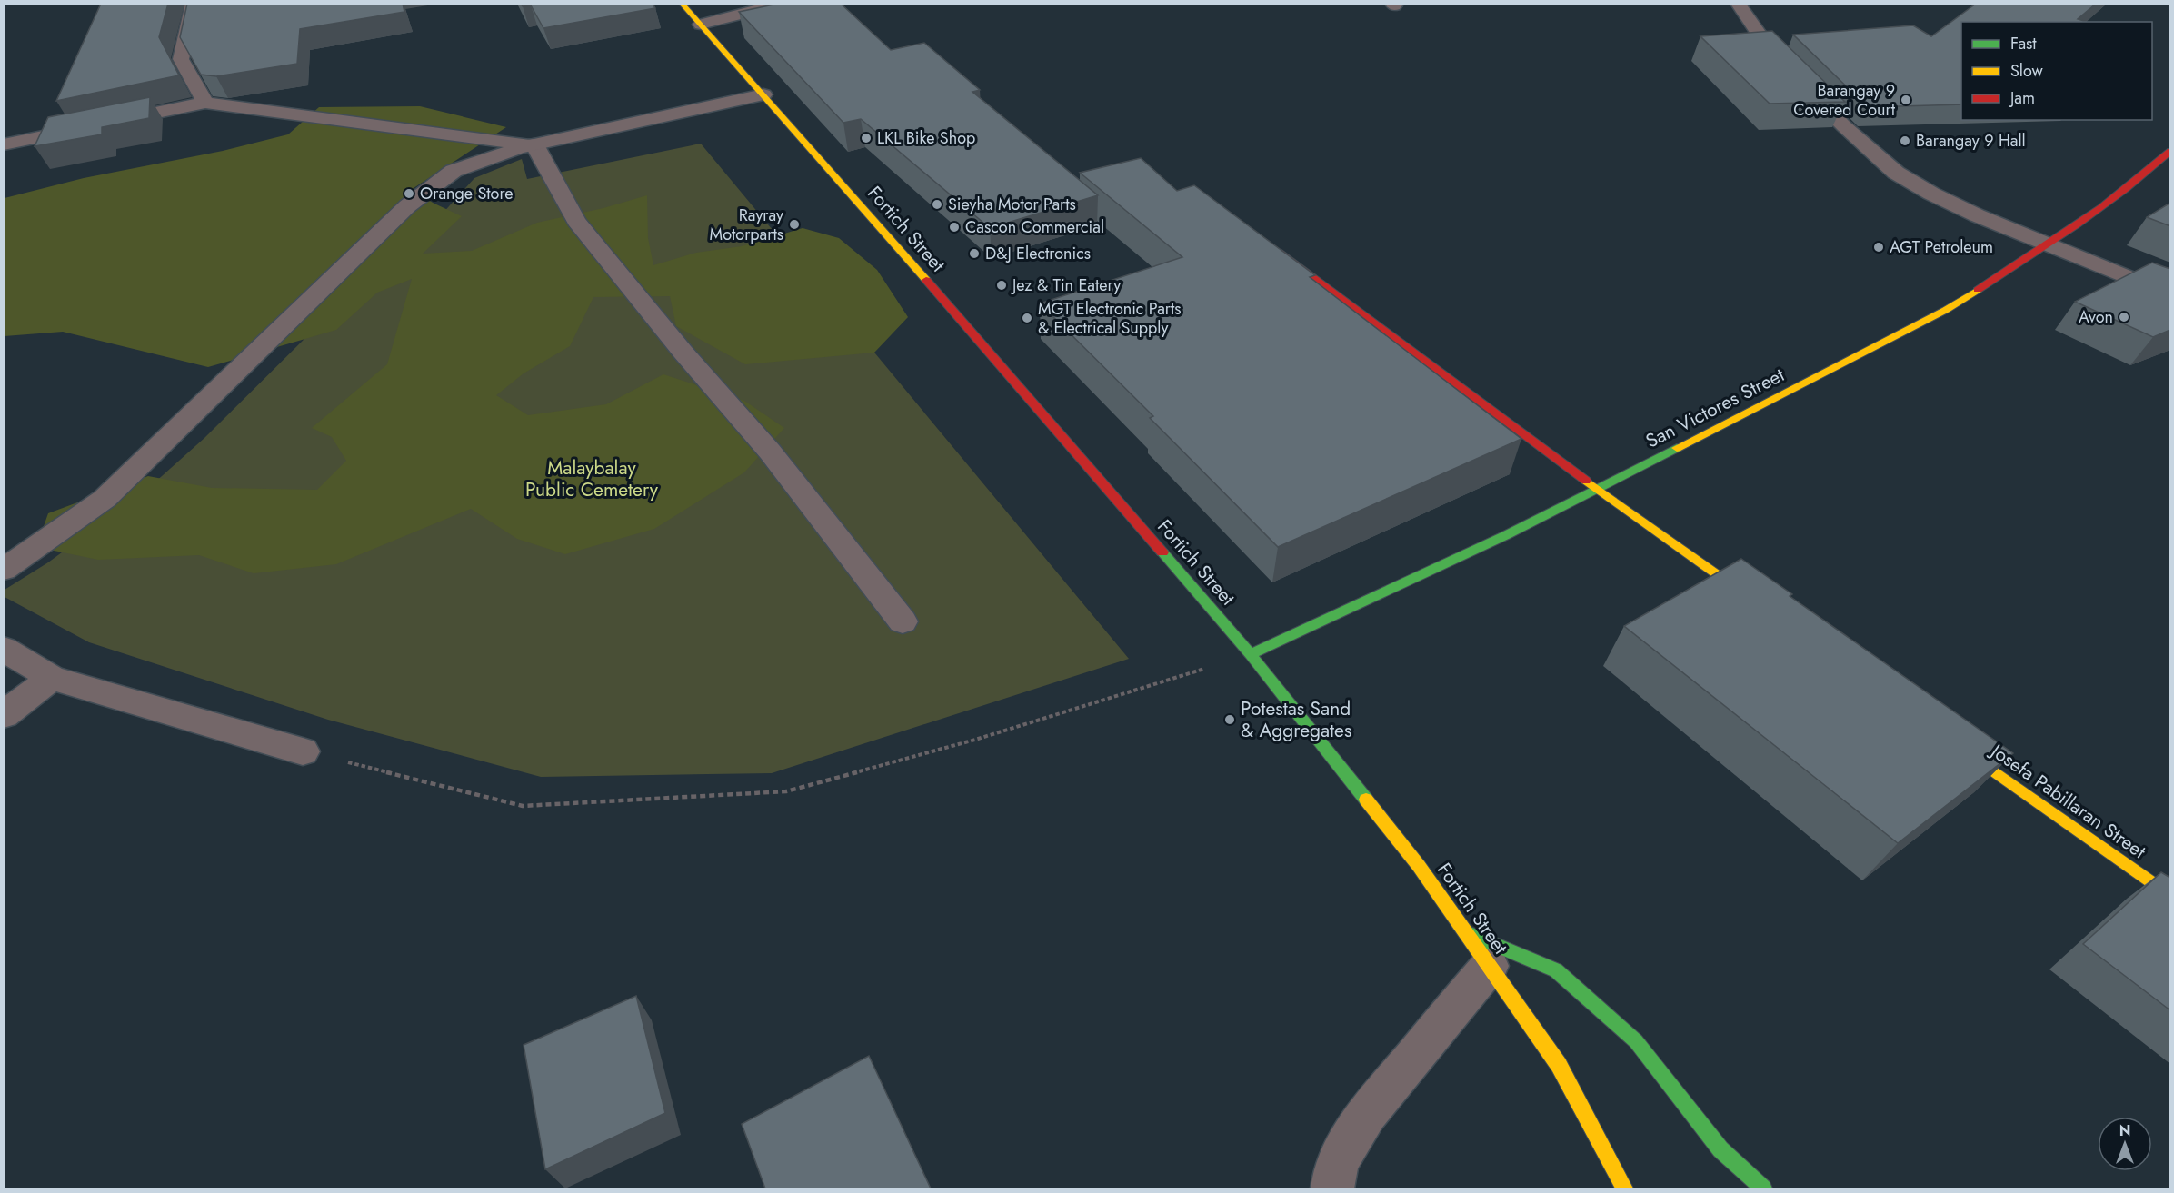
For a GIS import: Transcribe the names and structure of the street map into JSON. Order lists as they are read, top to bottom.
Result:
{
  "streets": {
    "main road": ["Fortich Street", "San Victores Street", "Josefa Pabillaran Street"]
  },
  "crossings": [
    ["Fortich Street", "San Victores Street"]
  ],
  "parks": ["Malaybalay Public Cemetery"],
  "places": [
    "Barangay 9 Covered Court",
    "LKL Bike Shop",
    "Barangay 9 Hall",
    "Orange Store",
    "Sieyha Motor Parts",
    "Rayray Motorparts",
    "Cascon Commercial",
    "AGT Petroleum",
    "D&J Electronics",
    "Jez & Tin Eatery",
    "Avon",
    "MGT Electronic Parts & Electrical Supply",
    "Potestas Sand & Aggregates"
  ],
  "legend": ["Fast", "Slow", "Jam"],
  "north": "top"
}
